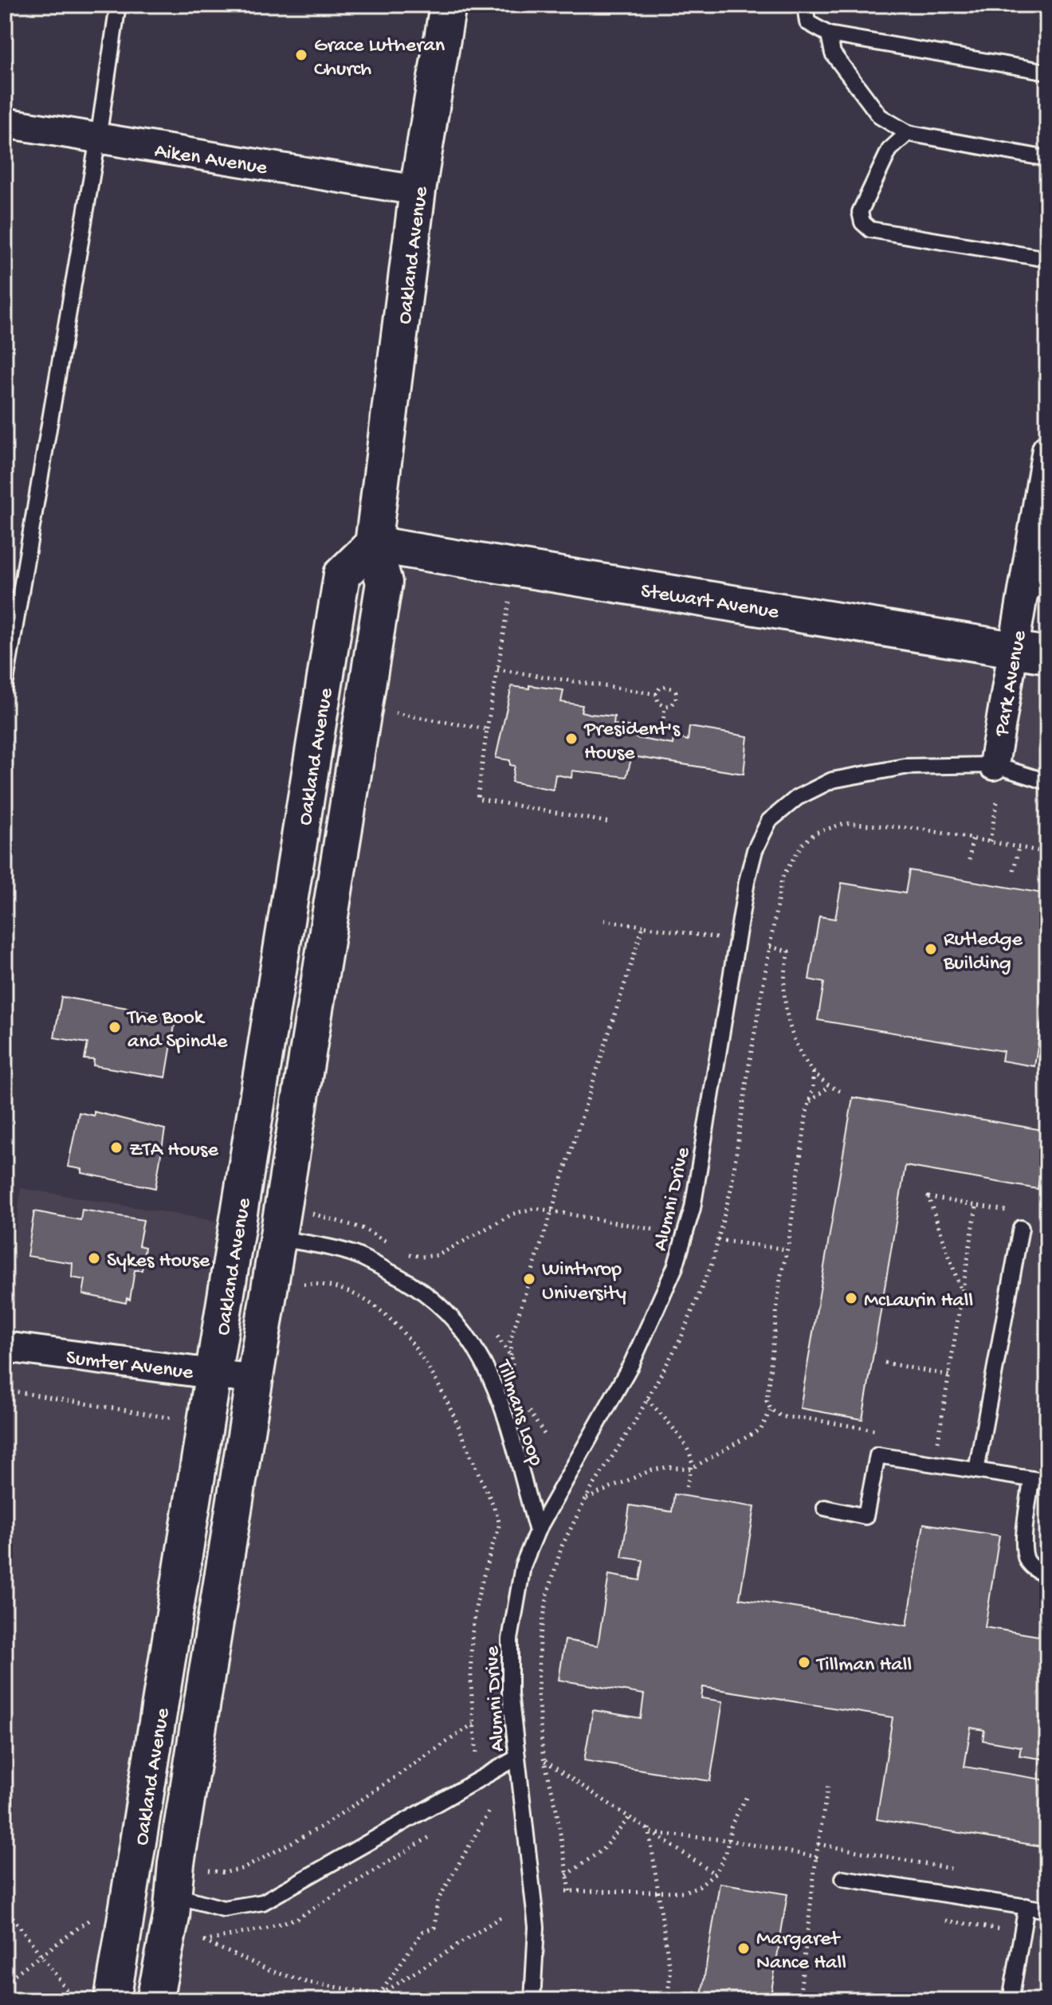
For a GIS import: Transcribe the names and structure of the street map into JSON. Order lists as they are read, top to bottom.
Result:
{
  "streets": {
    "main road": ["Oakland Avenue", "Stewart Avenue"],
    "street": ["Aiken Avenue", "Park Avenue", "Sumter Avenue"],
    "lane": ["Alumni Drive", "Tillmans Loop"]
  },
  "crossings": [
    ["Aiken Avenue", "Oakland Avenue"],
    ["Oakland Avenue", "Stewart Avenue"],
    ["Oakland Avenue", "Sumter Avenue"],
    ["Oakland Avenue", "Tillmans Loop"],
    ["Stewart Avenue", "Park Avenue"],
    ["Park Avenue", "Alumni Drive"],
    ["Alumni Drive", "Tillmans Loop"]
  ],
  "places": [
    "Grace Lutheran Church",
    "President's House",
    "Rutledge Building",
    "The Book and Spindle",
    "ZTA House",
    "Sykes House",
    "Winthrop University",
    "McLaurin Hall",
    "Tillman Hall",
    "Margaret Nance Hall"
  ]
}
